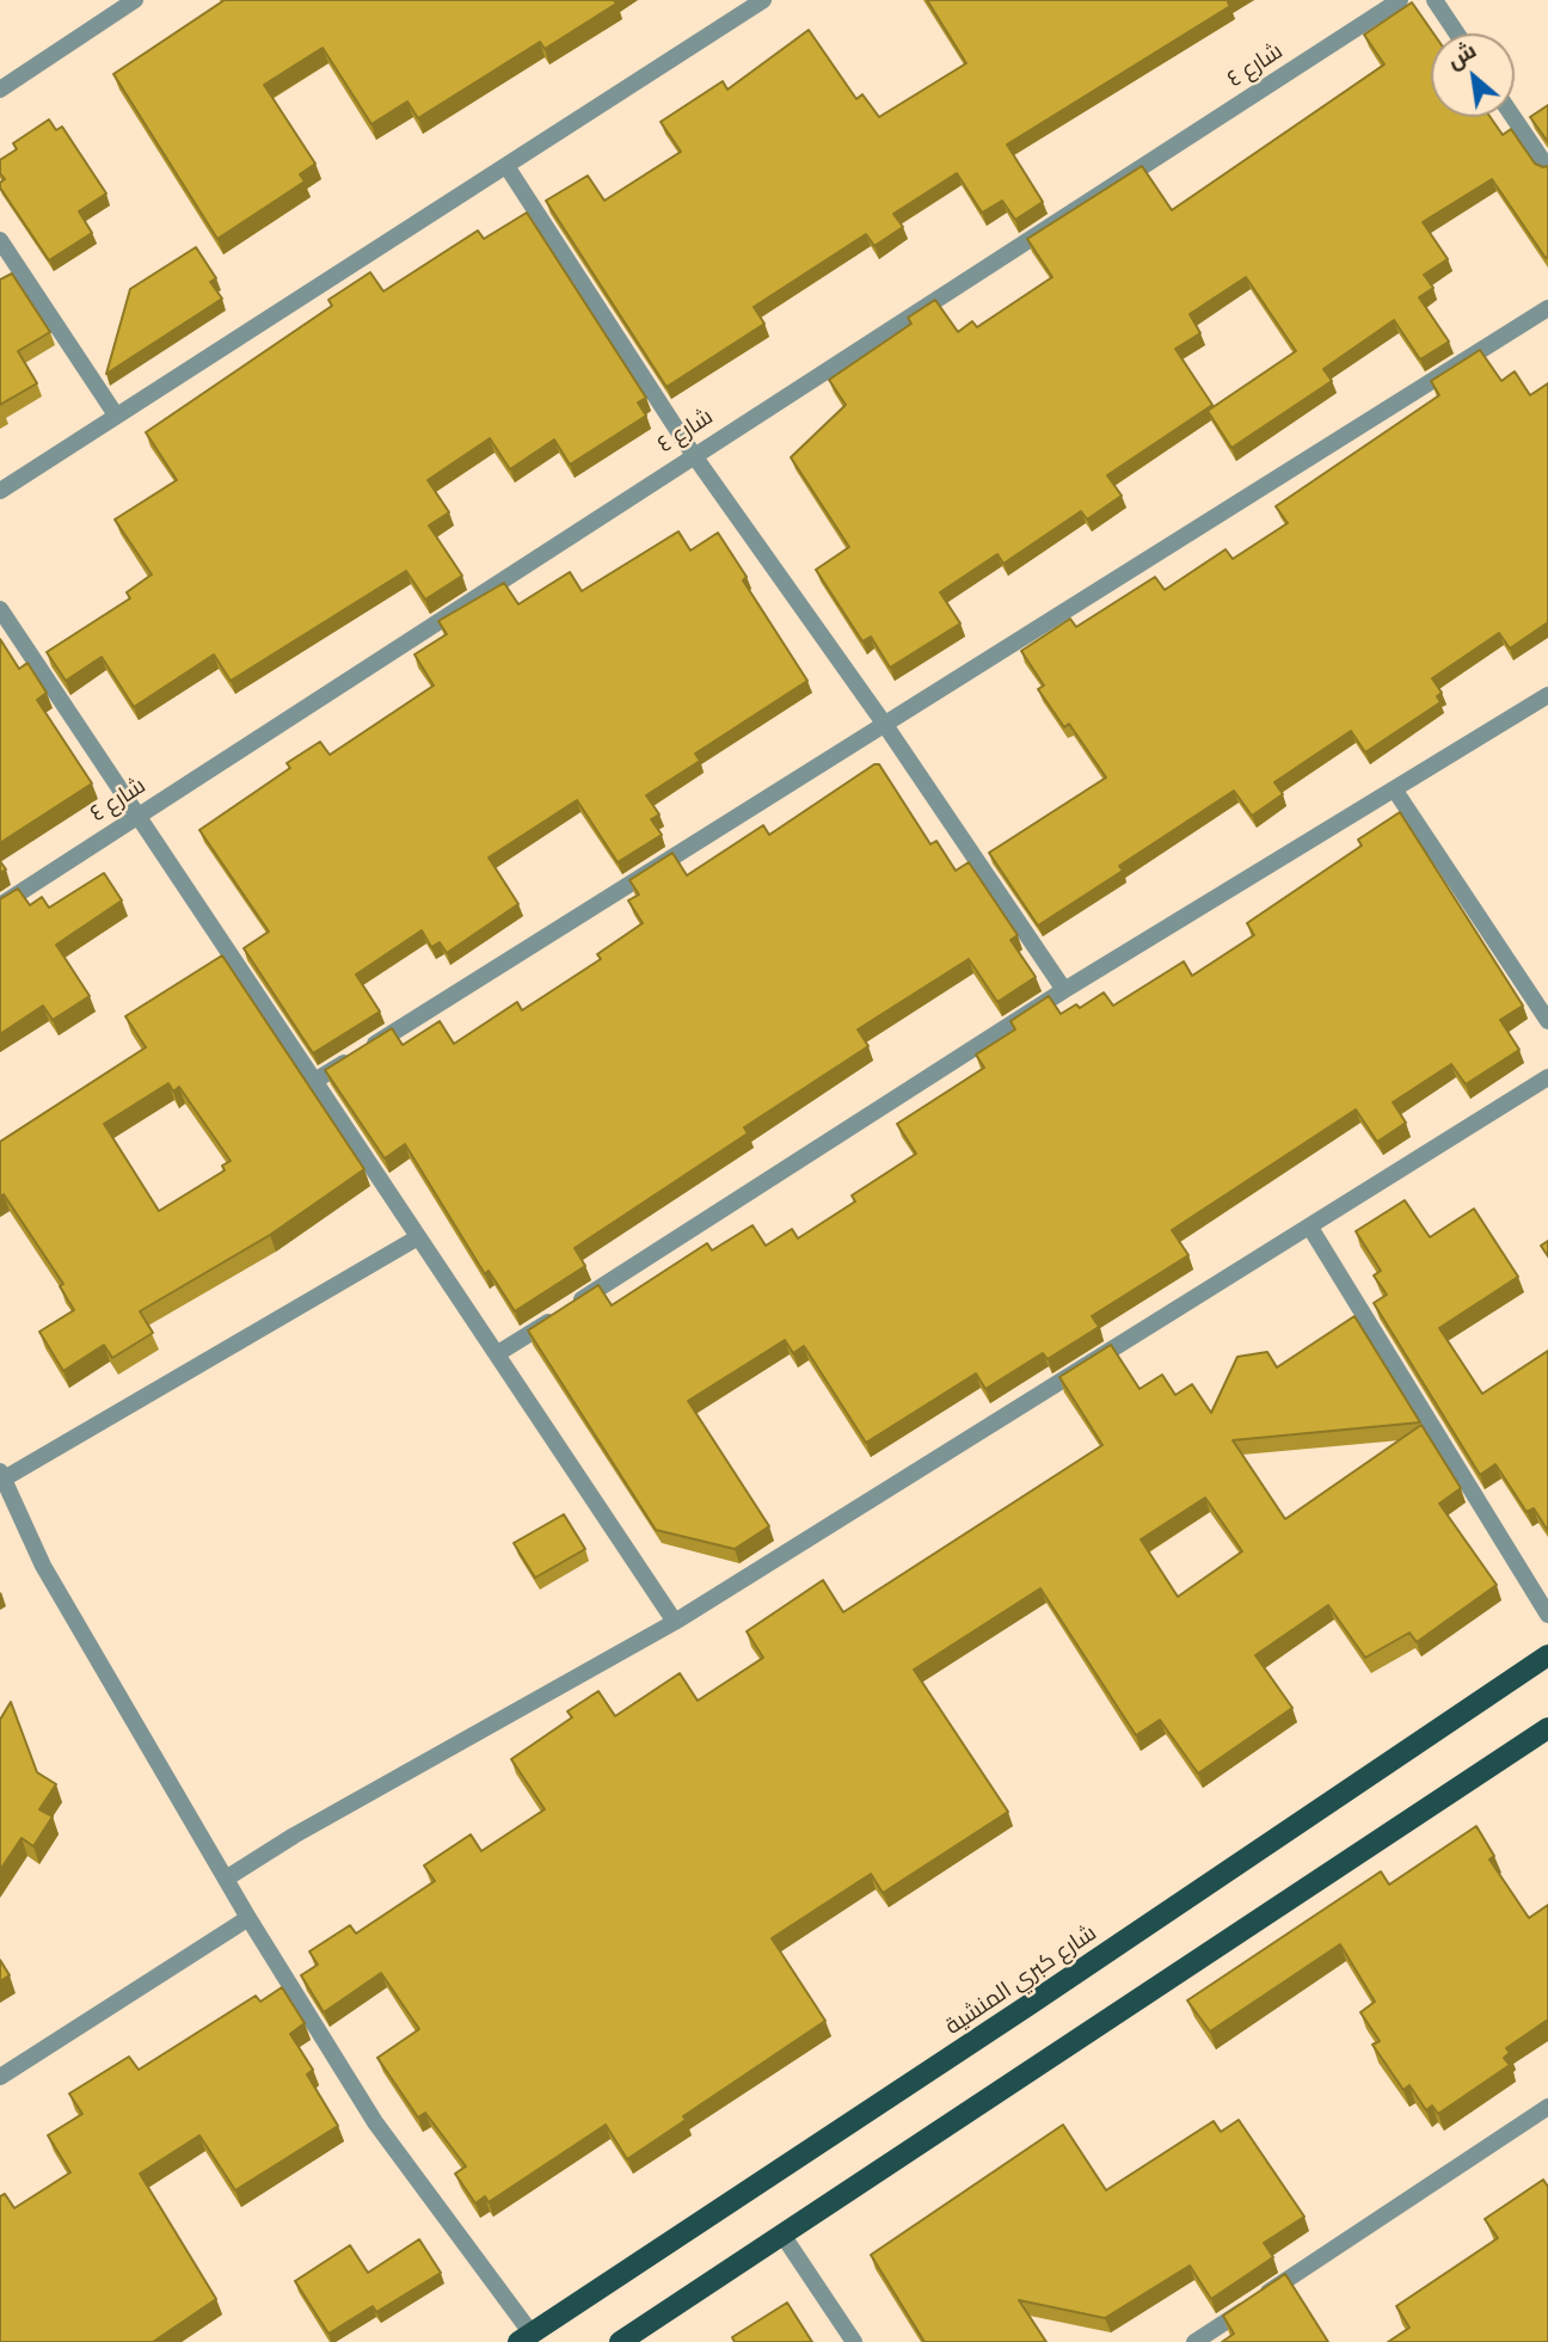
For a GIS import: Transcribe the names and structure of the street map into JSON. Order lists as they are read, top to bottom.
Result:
{
  "streets": {
    "main road": ["شارع كبري المنشية"],
    "street": ["شارع ٤"]
  },
  "north": "top left"
}
